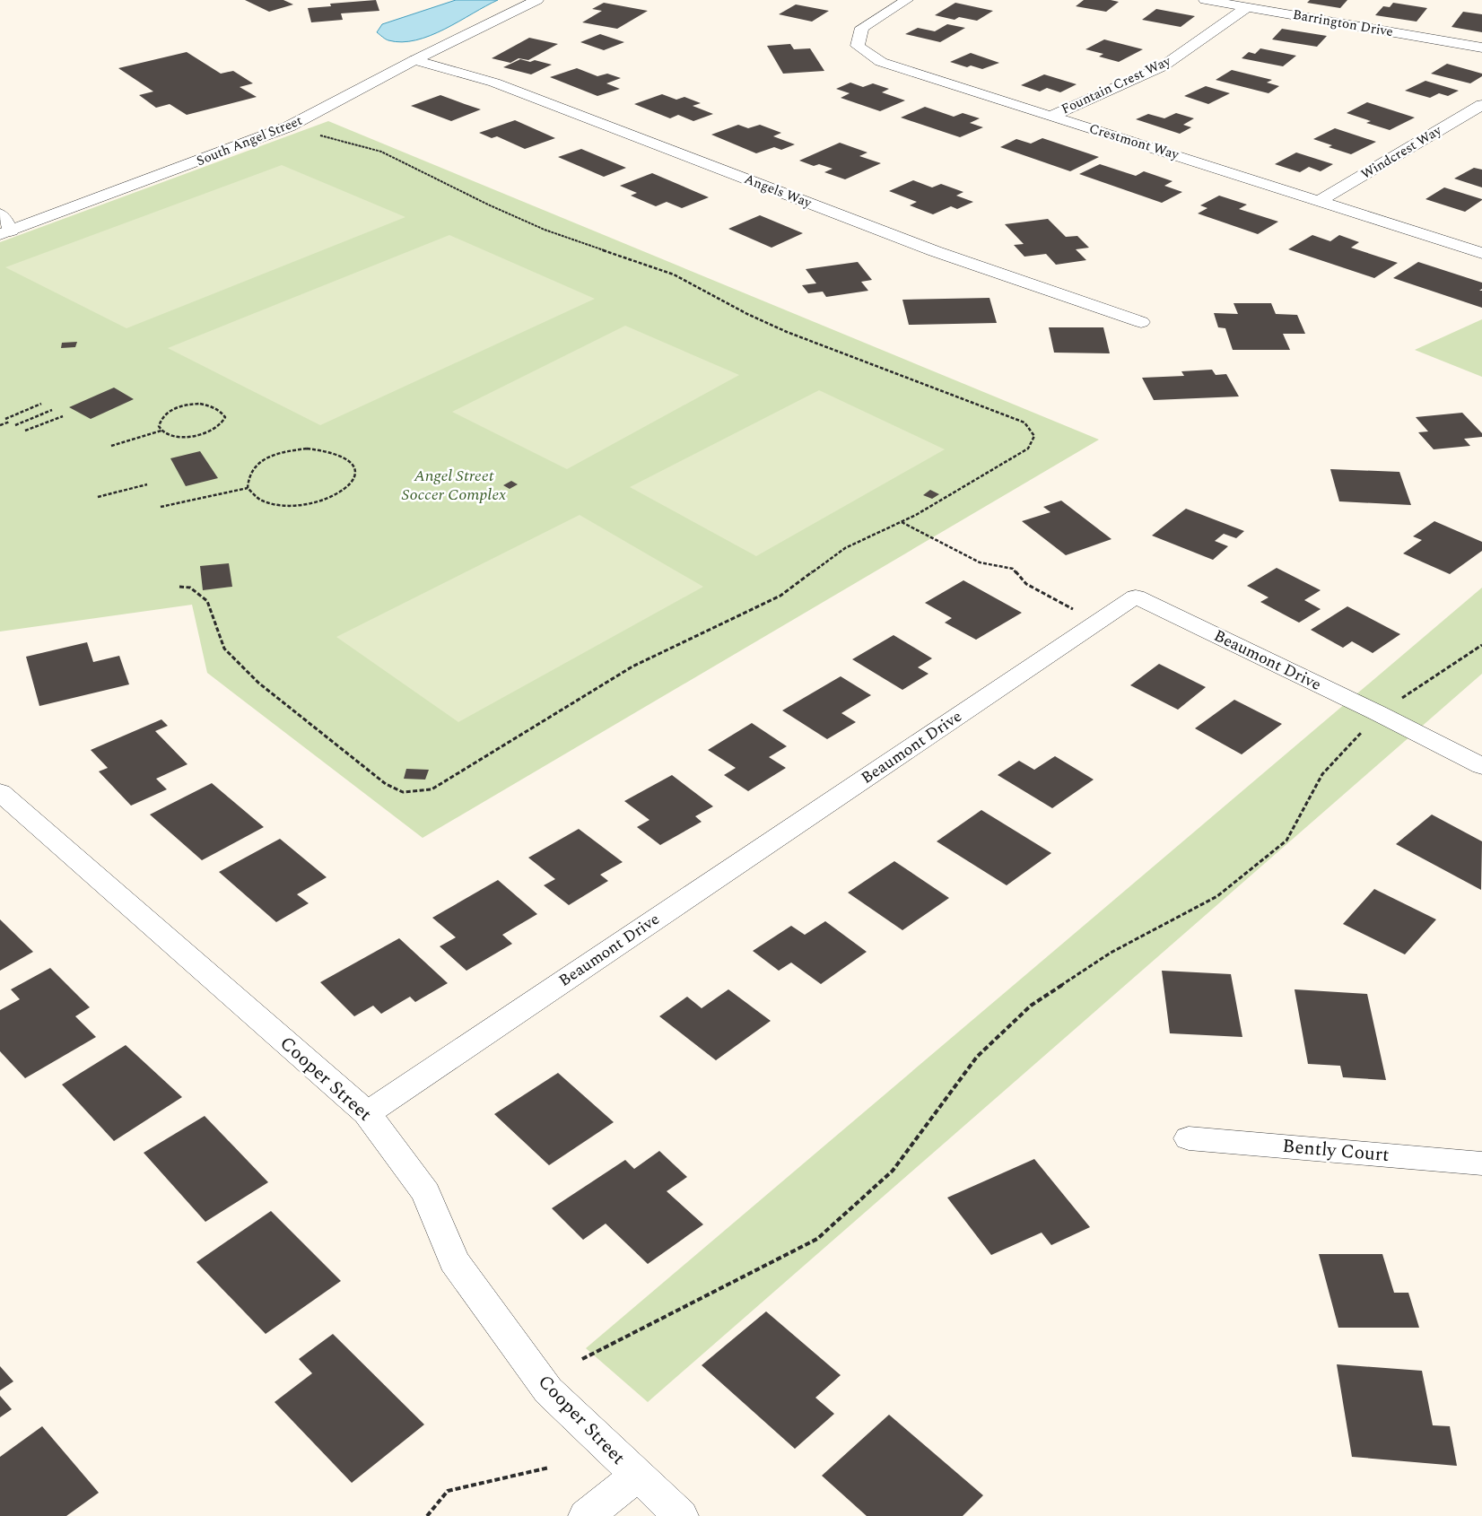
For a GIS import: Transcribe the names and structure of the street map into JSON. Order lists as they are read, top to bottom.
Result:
{
  "streets": {
    "street": [
      "Barrington Drive",
      "Fountain Crest Way",
      "South Angel Street",
      "Crestmont Way",
      "Windcrest Way",
      "Angels Way",
      "Beaumont Drive",
      "Cooper Street",
      "Bently Court"
    ]
  },
  "crossings": [
    ["Barrington Drive", "Fountain Crest Way"],
    ["Fountain Crest Way", "Crestmont Way"],
    ["South Angel Street", "Angels Way"],
    ["Crestmont Way", "Windcrest Way"],
    ["Beaumont Drive", "Cooper Street"]
  ],
  "parks": ["Angel Street Soccer Complex"]
}
